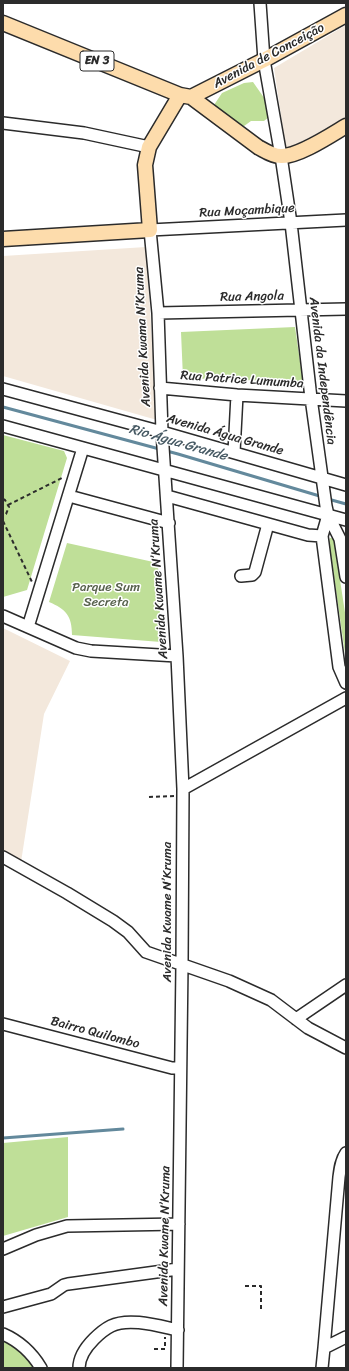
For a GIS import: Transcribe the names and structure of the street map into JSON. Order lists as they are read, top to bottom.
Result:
{
  "streets": {
    "main road": ["Avenida de Conceição", "EN 3"],
    "street": [
      "Rua Moçambique",
      "Rua Angola",
      "Avenida Kwama N’Kruma",
      "Avenida da Independência",
      "Rua Patrice Lumumba",
      "Avenida Água Grande",
      "Avenida Kwame N’Kruma",
      "Bairro Quilombo"
    ]
  },
  "crossings": [
    ["Avenida de Conceição", "EN 3"],
    ["Avenida de Conceição", "Avenida da Independência"],
    ["Rua Moçambique", "Avenida Kwama N’Kruma"],
    ["Rua Moçambique", "Avenida da Independência"],
    ["Rua Angola", "Avenida Kwama N’Kruma"],
    ["Rua Angola", "Avenida da Independência"],
    ["Avenida Kwama N’Kruma", "Rua Patrice Lumumba"],
    ["Avenida Kwama N’Kruma", "Avenida Água Grande"],
    ["Avenida Kwama N’Kruma", "Avenida Kwame N’Kruma"],
    ["Avenida da Independência", "Rua Patrice Lumumba"],
    ["Avenida da Independência", "Avenida Água Grande"],
    ["Avenida Kwame N’Kruma", "Bairro Quilombo"]
  ],
  "water": ["Rio Água Grande"],
  "parks": ["Parque Sum Secreta"]
}
